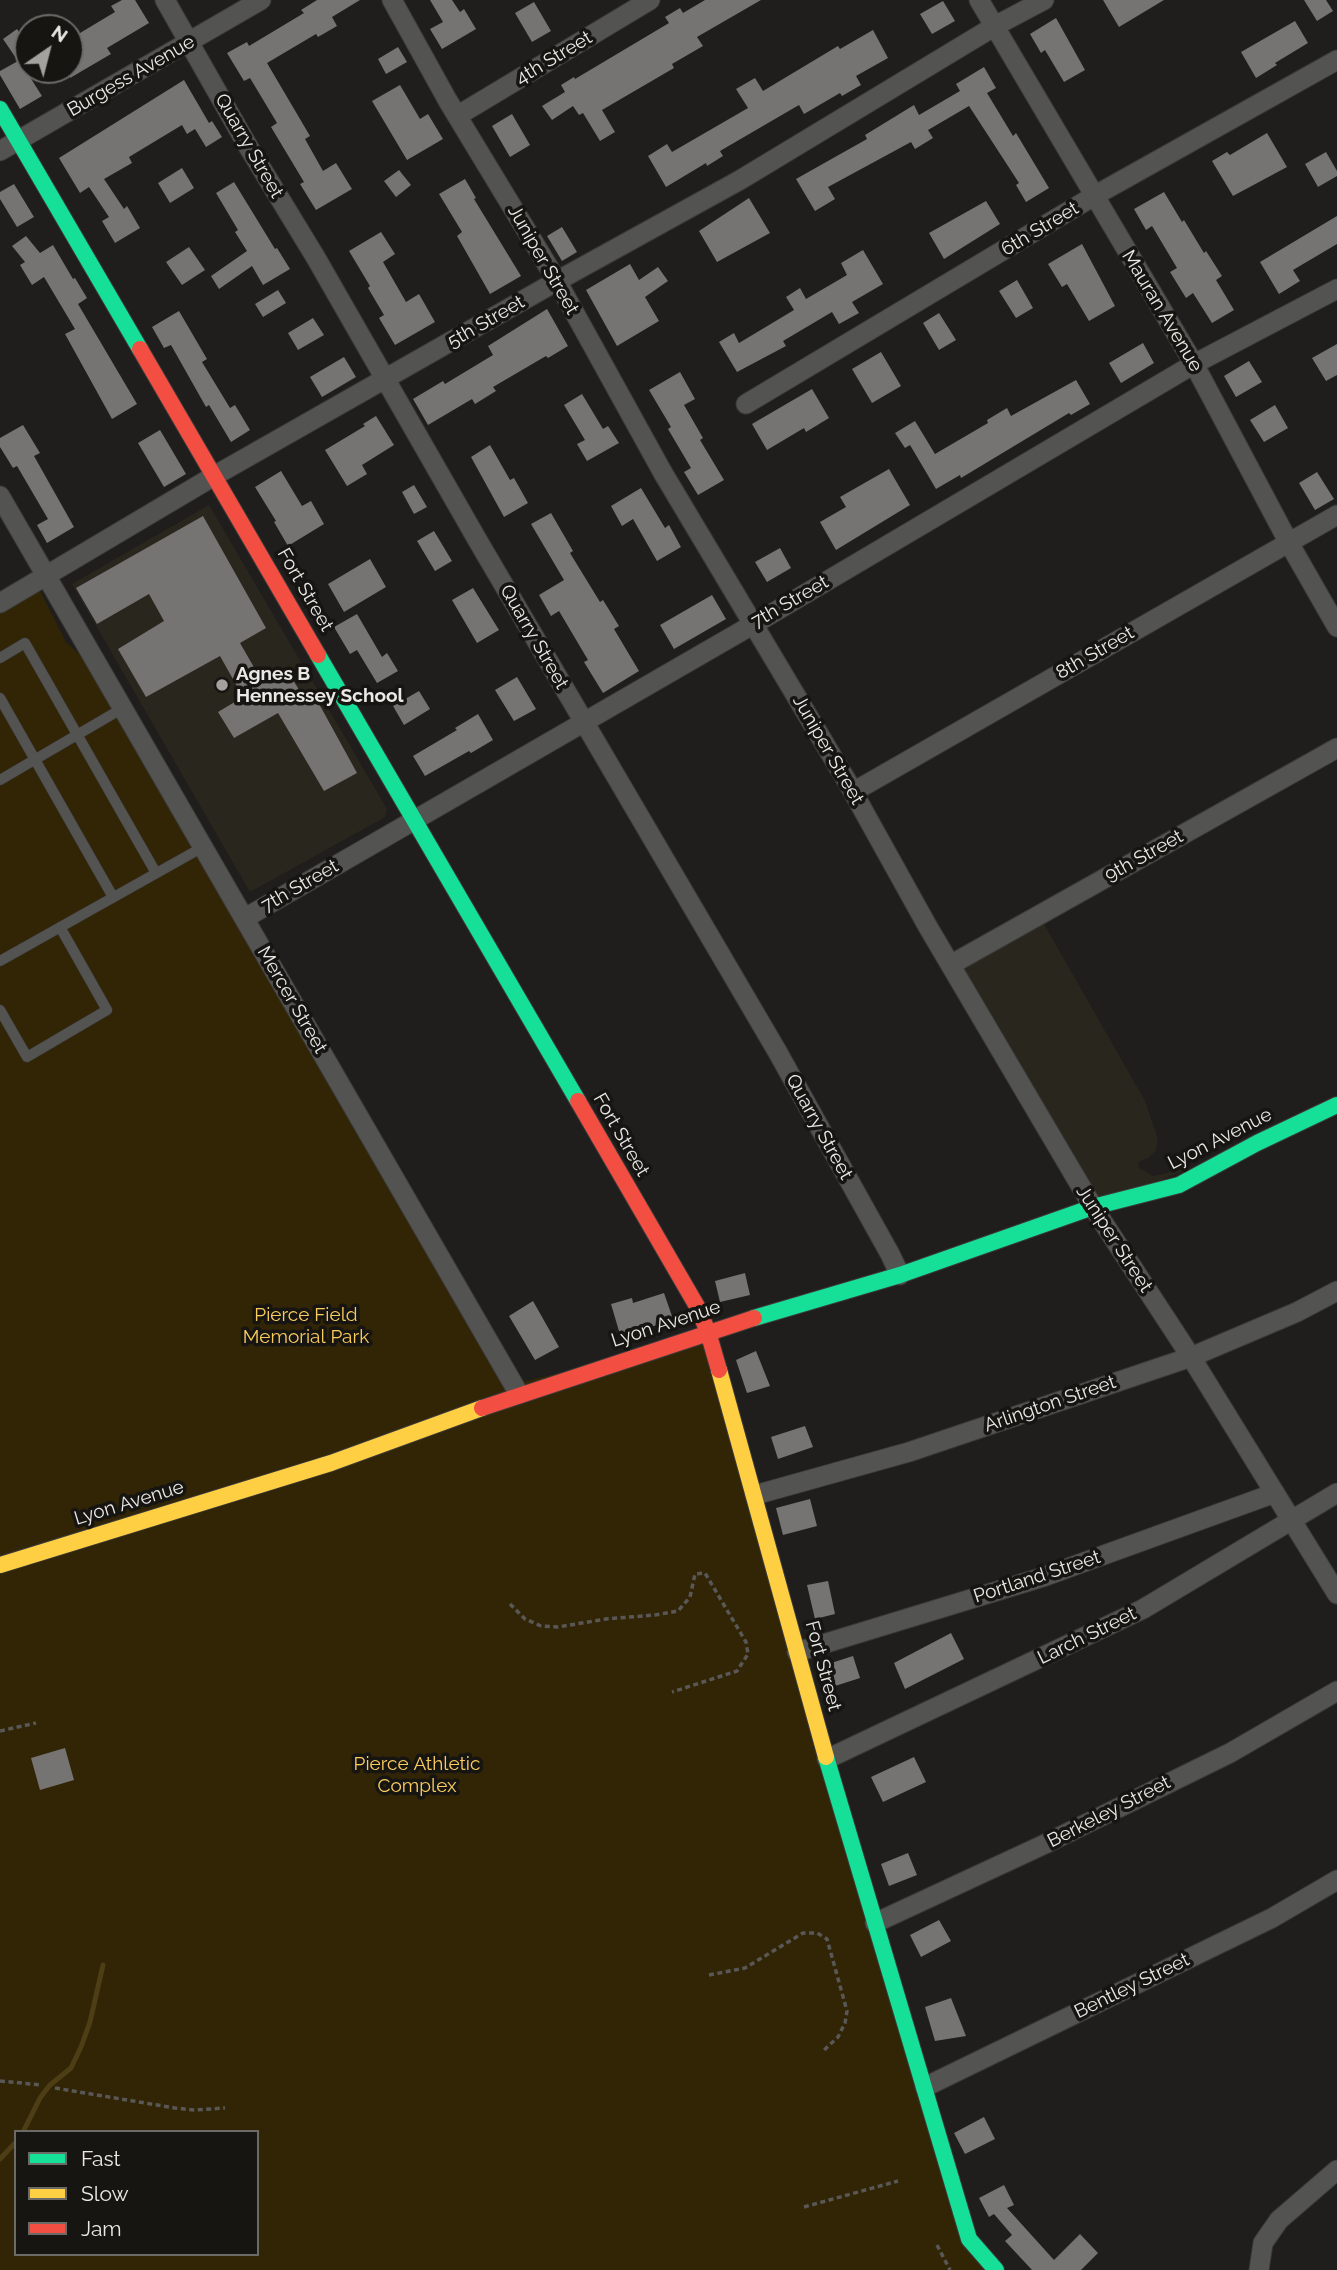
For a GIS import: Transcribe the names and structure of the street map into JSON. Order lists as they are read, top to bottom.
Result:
{
  "streets": {
    "street": [
      "4th Street",
      "Burgess Avenue",
      "Quarry Street",
      "6th Street",
      "Juniper Street",
      "Mauran Avenue",
      "5th Street",
      "Fort Street",
      "7th Street",
      "8th Street",
      "9th Street",
      "Mercer Street",
      "Lyon Avenue",
      "Arlington Street",
      "Portland Street",
      "Larch Street",
      "Berkeley Street",
      "Bentley Street"
    ]
  },
  "crossings": [
    ["4th Street", "Juniper Street"],
    ["Burgess Avenue", "Quarry Street"],
    ["Burgess Avenue", "Fort Street"],
    ["Quarry Street", "5th Street"],
    ["Quarry Street", "7th Street"],
    ["Quarry Street", "Lyon Avenue"],
    ["6th Street", "Mauran Avenue"],
    ["Juniper Street", "5th Street"],
    ["Juniper Street", "7th Street"],
    ["Juniper Street", "8th Street"],
    ["Juniper Street", "9th Street"],
    ["Juniper Street", "Lyon Avenue"],
    ["Juniper Street", "Arlington Street"],
    ["Juniper Street", "Portland Street"],
    ["Juniper Street", "Larch Street"],
    ["Mauran Avenue", "5th Street"],
    ["Mauran Avenue", "7th Street"],
    ["Mauran Avenue", "8th Street"],
    ["5th Street", "Fort Street"],
    ["5th Street", "Mercer Street"],
    ["Fort Street", "7th Street"],
    ["Fort Street", "Lyon Avenue"],
    ["Fort Street", "Arlington Street"],
    ["Fort Street", "Portland Street"],
    ["Fort Street", "Larch Street"],
    ["Fort Street", "Berkeley Street"],
    ["Fort Street", "Bentley Street"],
    ["7th Street", "Mercer Street"],
    ["Mercer Street", "Lyon Avenue"]
  ],
  "parks": ["Pierce Field Memorial Park", "Pierce Athletic Complex"],
  "places": ["Agnes B Hennessey School"],
  "legend": ["Fast", "Slow", "Jam"],
  "north": "top right"
}
